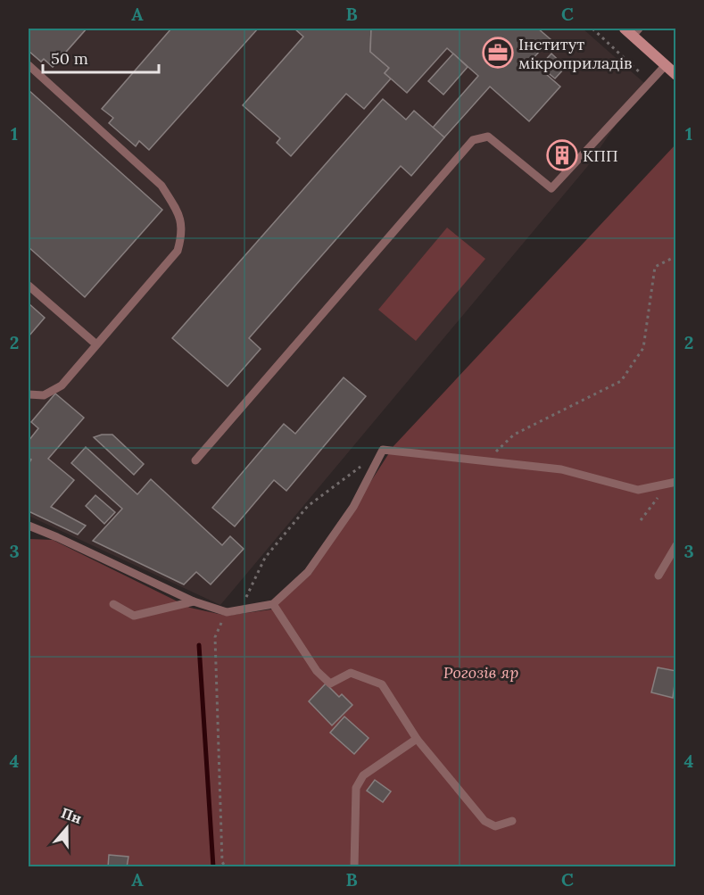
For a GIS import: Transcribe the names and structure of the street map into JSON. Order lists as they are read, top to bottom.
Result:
{
  "parks": ["Рогозів яр"],
  "places": {
    "office": ["Інститут мікроприладів"],
    "building": ["КПП"]
  },
  "scale_bar": "50 m",
  "north": "top",
  "grid": {
    "columns": ["A", "B", "C"],
    "rows": [
      "1",
      "2",
      "3",
      "4"
    ]
  }
}
